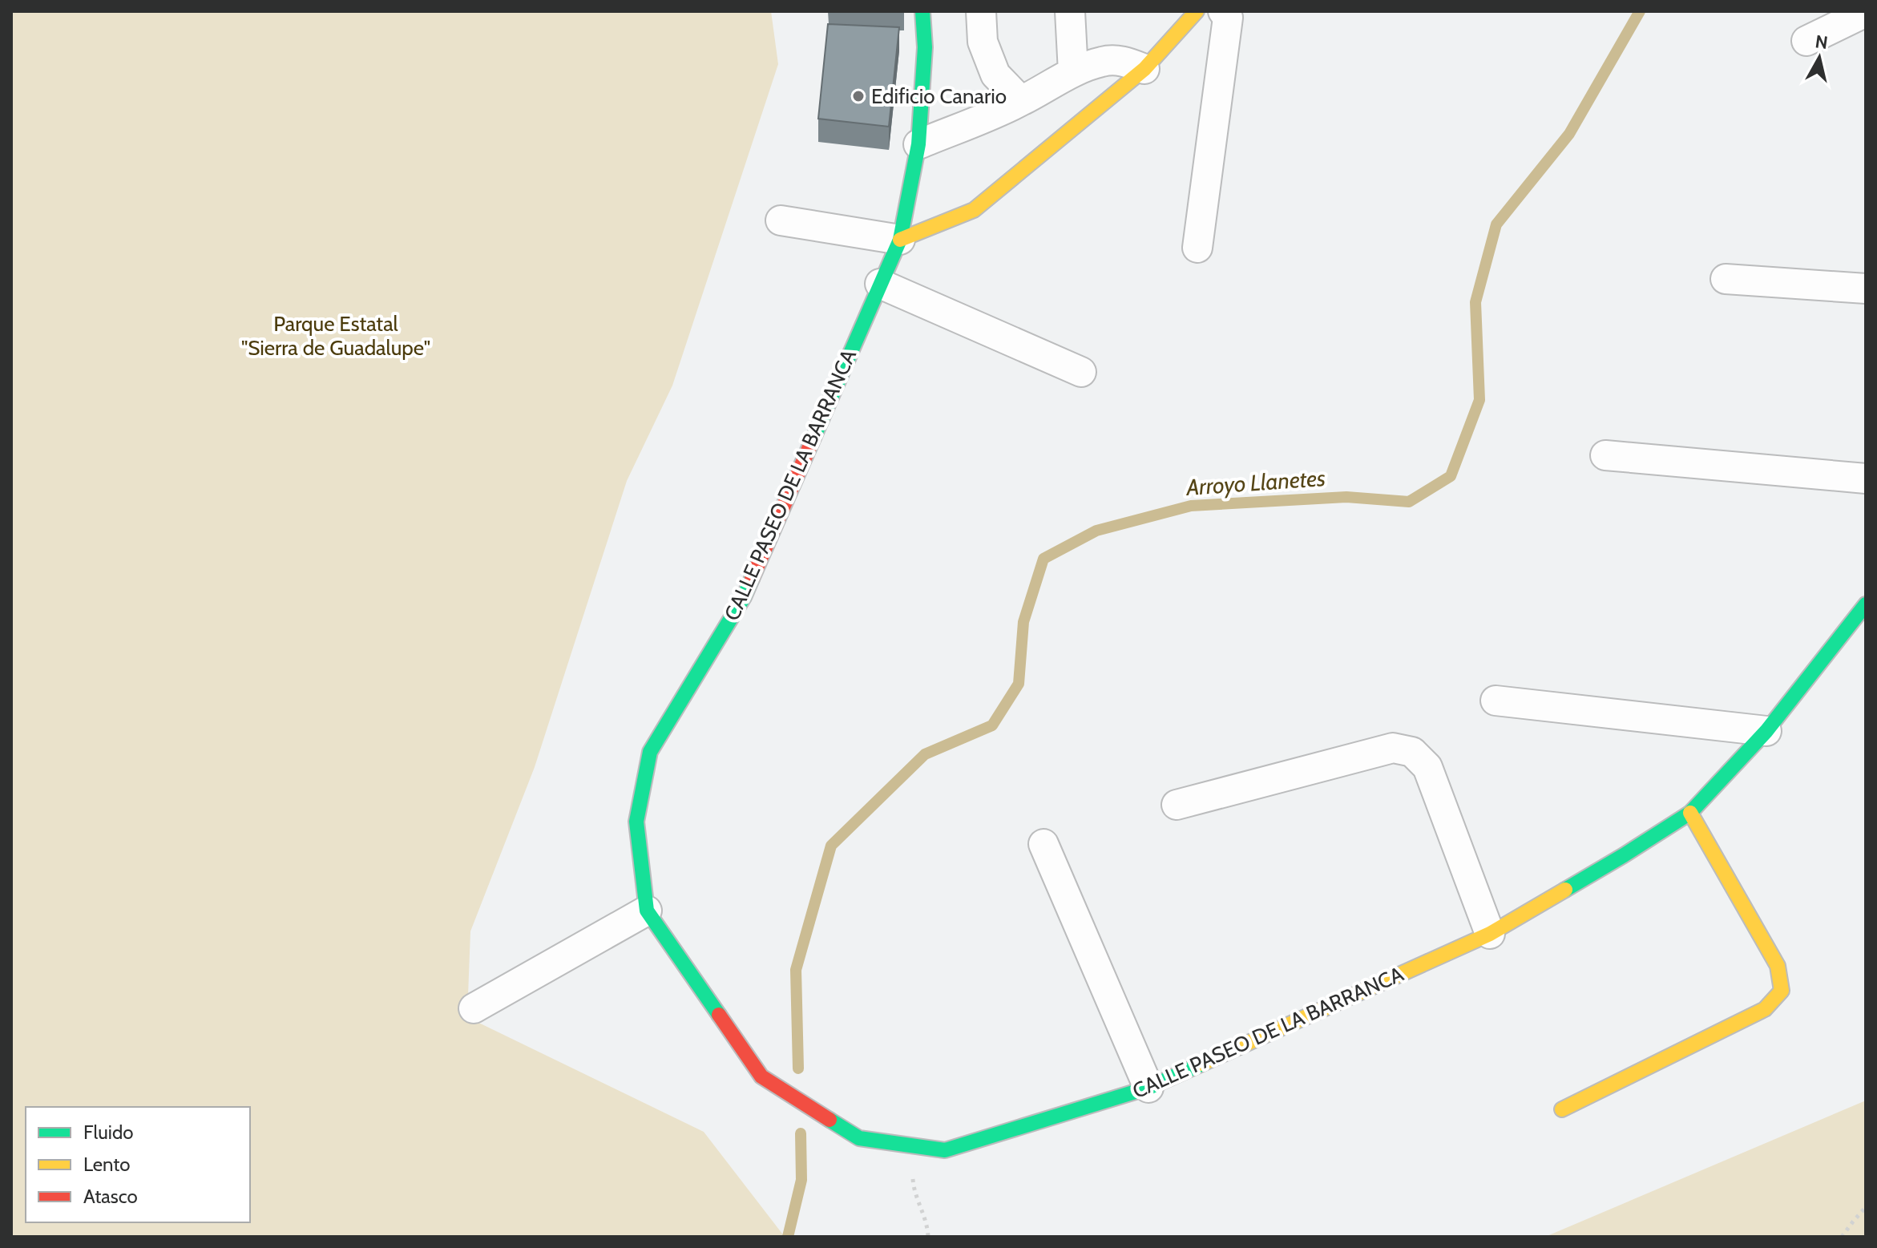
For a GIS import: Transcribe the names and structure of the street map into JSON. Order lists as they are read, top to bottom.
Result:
{
  "streets": {
    "street": ["CALLE PASEO DE LA BARRANCA"]
  },
  "water": ["Arroyo Llanetes"],
  "parks": ["Parque Estatal \"Sierra de Guadalupe\""],
  "places": ["Edificio Canario"],
  "legend": ["Fluido", "Lento", "Atasco"],
  "north": "top"
}
